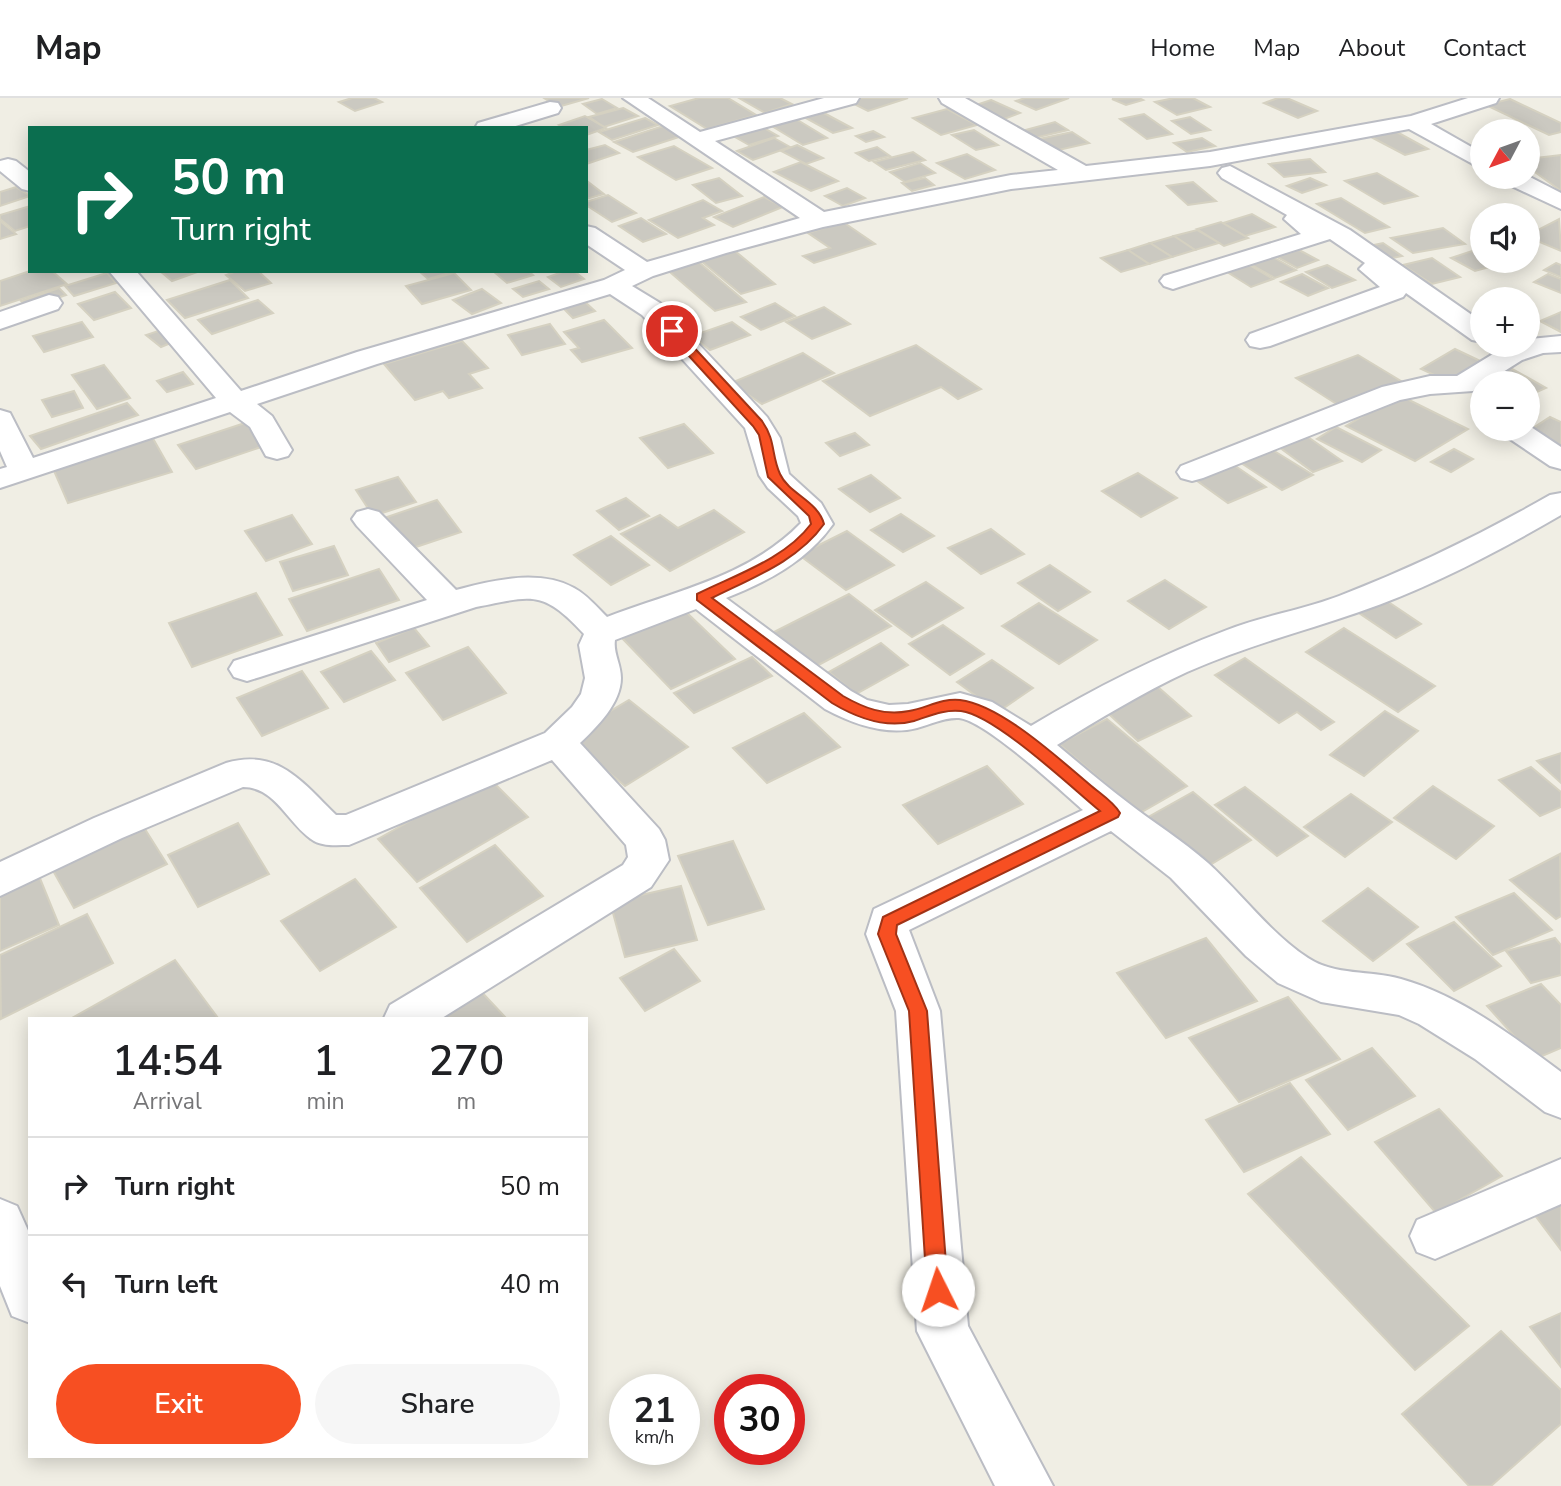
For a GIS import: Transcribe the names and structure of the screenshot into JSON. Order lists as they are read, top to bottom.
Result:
{
  "north": "bottom left",
  "page": {
    "header": "Map",
    "nav": [
      "Home",
      "Map",
      "About",
      "Contact"
    ],
    "map_buttons": ["+", "−"],
    "turn": ["50 m", "Turn right"],
    "eta": [
      "14:54",
      "Arrival",
      "1",
      "min",
      "270",
      "m"
    ],
    "list": [
      {
        "name": "Turn right",
        "value": "50 m"
      },
      {
        "name": "Turn left",
        "value": "40 m"
      }
    ],
    "buttons": ["Exit", "Share"],
    "speed": "21 km/h",
    "limit": "30"
  }
}
